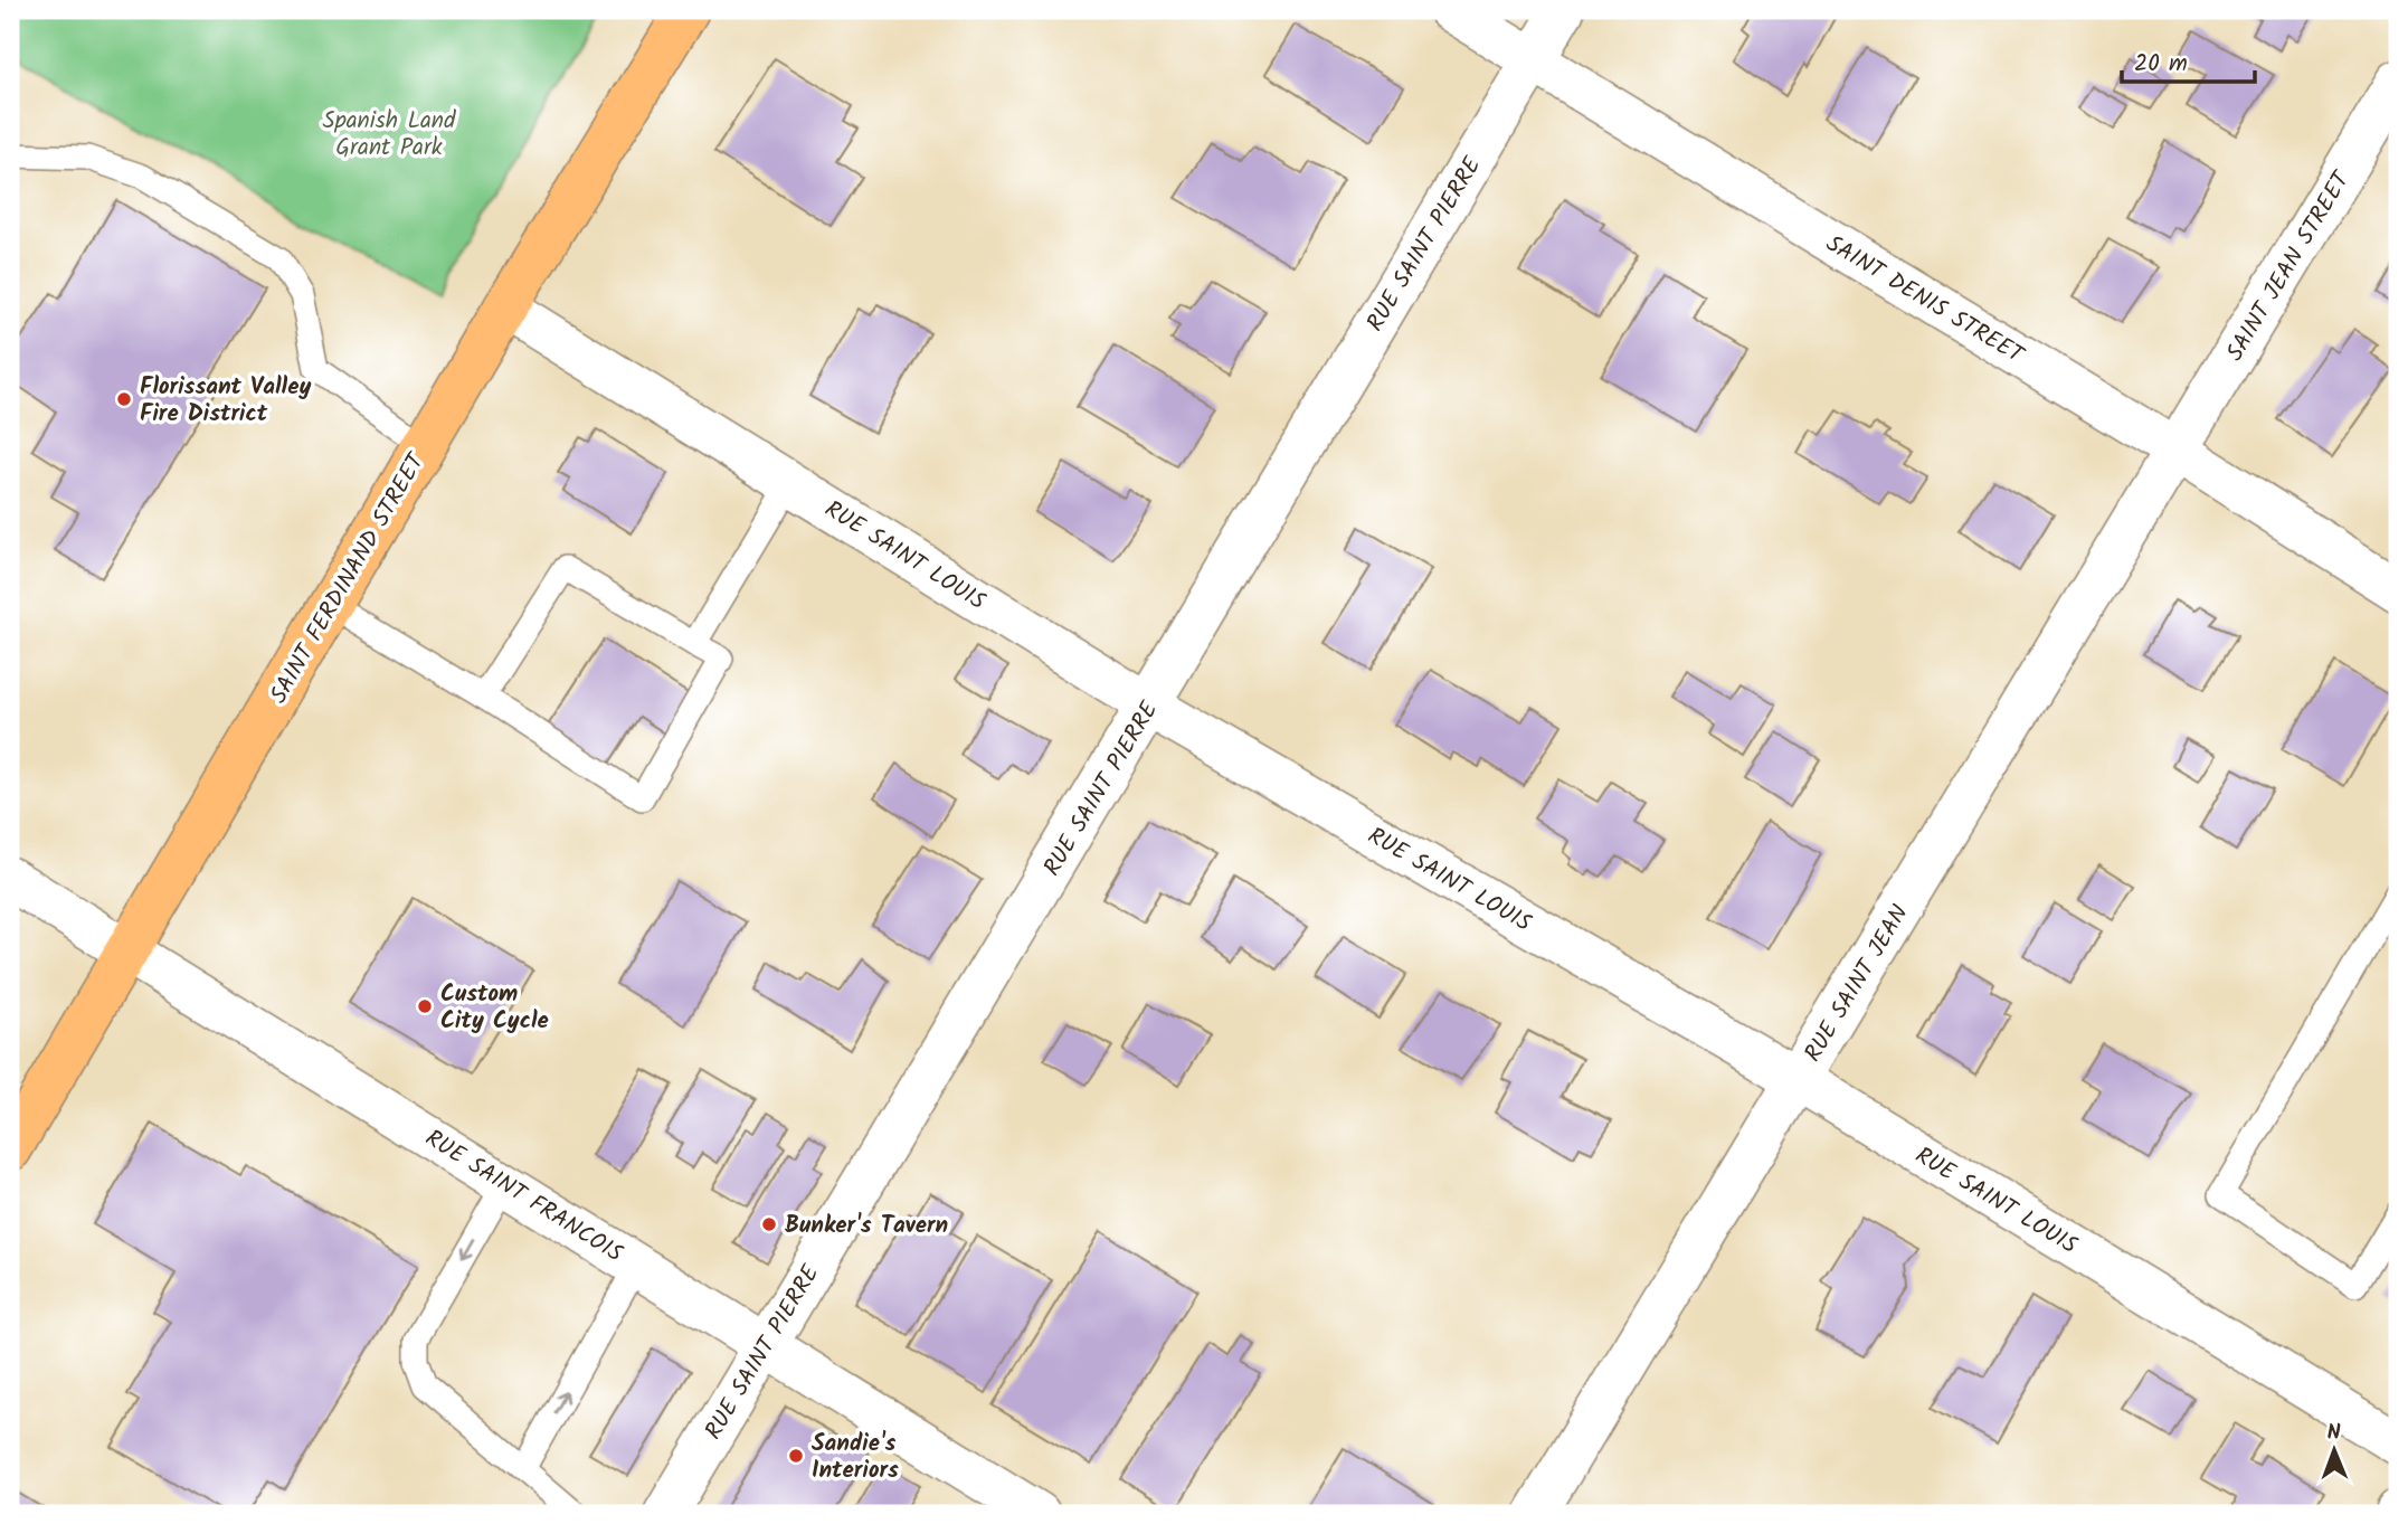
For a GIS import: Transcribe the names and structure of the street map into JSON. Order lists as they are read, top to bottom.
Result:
{
  "streets": {
    "main road": ["SAINT FERDINAND STREET"],
    "street": [
      "RUE SAINT PIERRE",
      "SAINT JEAN STREET",
      "SAINT DENIS STREET",
      "RUE SAINT LOUIS",
      "RUE SAINT JEAN",
      "RUE SAINT FRANCOIS"
    ]
  },
  "crossings": [
    ["RUE SAINT PIERRE", "SAINT DENIS STREET"],
    ["RUE SAINT PIERRE", "RUE SAINT LOUIS"],
    ["RUE SAINT PIERRE", "RUE SAINT FRANCOIS"],
    ["SAINT JEAN STREET", "SAINT DENIS STREET"],
    ["SAINT JEAN STREET", "RUE SAINT JEAN"],
    ["SAINT DENIS STREET", "RUE SAINT JEAN"],
    ["RUE SAINT LOUIS", "SAINT FERDINAND STREET"],
    ["RUE SAINT LOUIS", "RUE SAINT JEAN"],
    ["SAINT FERDINAND STREET", "RUE SAINT FRANCOIS"]
  ],
  "parks": ["Spanish Land Grant Park"],
  "places": [
    "Florissant Valley Fire District",
    "Custom City Cycle",
    "Bunker's Tavern",
    "Sandie's Interiors"
  ],
  "scale_bar": "20 m",
  "north": "top"
}
